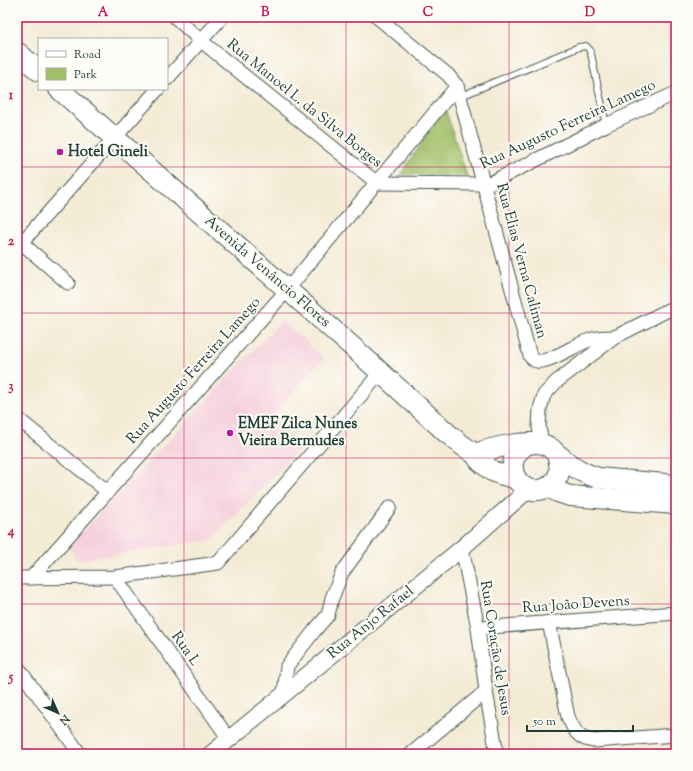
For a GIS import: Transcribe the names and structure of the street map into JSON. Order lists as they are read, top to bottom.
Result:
{
  "streets": {
    "main road": ["Avenida Venâncio Flores"],
    "street": [
      "Rua Manoel L. da Silva Borges",
      "Rua Augusto Ferreira Lamego",
      "Rua Elias Verna Caliman",
      "Rua João Devens",
      "Rua Anjo Rafael",
      "Rua Coração de Jesus",
      "Rua L"
    ]
  },
  "crossings": [
    ["Rua Manoel L. da Silva Borges", "Rua Augusto Ferreira Lamego"],
    ["Rua Augusto Ferreira Lamego", "Rua Elias Verna Caliman"],
    ["Rua Augusto Ferreira Lamego", "Avenida Venâncio Flores"],
    ["Avenida Venâncio Flores", "Rua Anjo Rafael"],
    ["Rua João Devens", "Rua Coração de Jesus"],
    ["Rua Anjo Rafael", "Rua Coração de Jesus"],
    ["Rua Anjo Rafael", "Rua L"]
  ],
  "places": ["Hotel Gineli", "EMEF Zilca Nunes Vieira Bermudes"],
  "legend": ["Road", "Park"],
  "scale_bar": "50 m",
  "north": "bottom right",
  "grid": {
    "columns": [
      "A",
      "B",
      "C",
      "D"
    ],
    "rows": [
      "1",
      "2",
      "3",
      "4",
      "5"
    ]
  }
}
